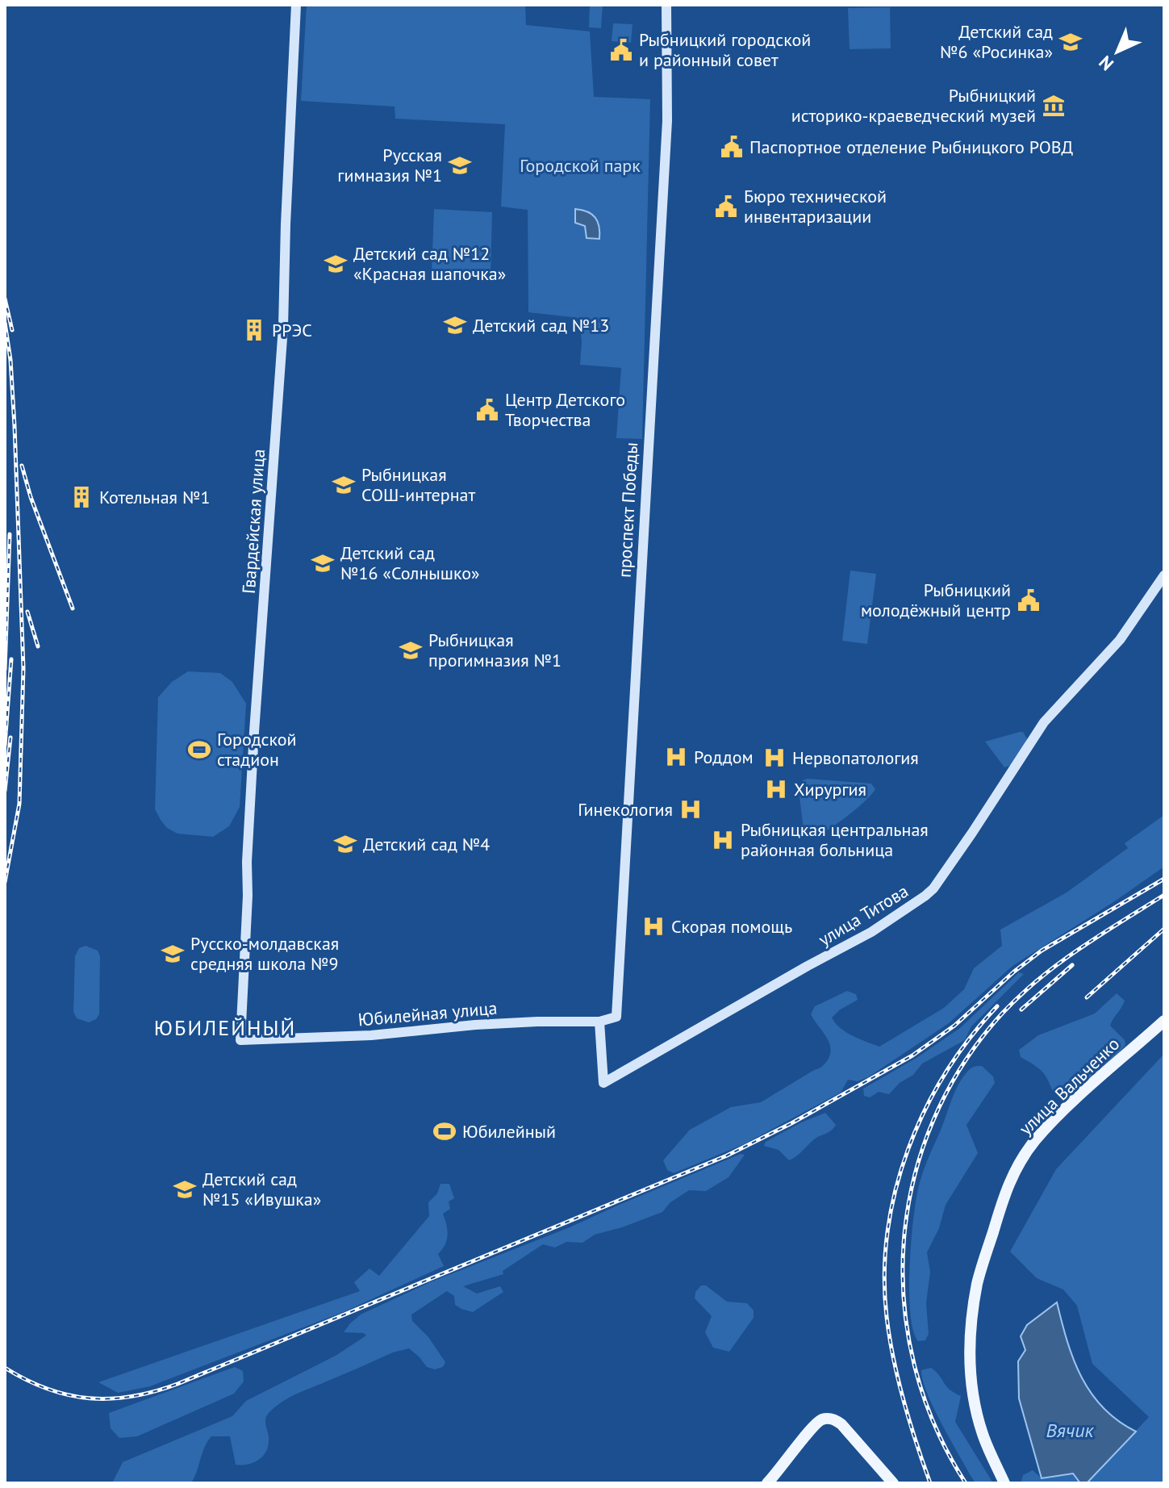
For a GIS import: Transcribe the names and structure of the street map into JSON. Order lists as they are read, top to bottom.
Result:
{
  "streets": {
    "main road": ["улица Вальченко"],
    "street": [
      "проспект Победы",
      "Гвардейская улица",
      "улица Титова",
      "Юбилейная улица"
    ]
  },
  "crossings": [
    ["проспект Победы", "Юбилейная улица"],
    ["Гвардейская улица", "Юбилейная улица"],
    ["улица Титова", "Юбилейная улица"]
  ],
  "districts": ["ЮБИЛЕЙНЫЙ"],
  "water": ["Вячик"],
  "parks": ["Городской парк"],
  "places": {
    "school or university": [
      "Детский сад №6 «Росинка»",
      "Русская гимназия №1",
      "Детский сад №12 «Красная шапочка»",
      "Детский сад №13",
      "Рыбницкая СОШ-интернат",
      "Детский сад №16 «Солнышко»",
      "Рыбницкая прогимназия №1",
      "Детский сад №4",
      "Русско-молдавская средняя школа №9",
      "Детский сад №15 «Ивушка»"
    ],
    "public building": [
      "Рыбницкий городской и районный совет",
      "Паспортное отделение Рыбницкого РОВД",
      "Бюро технической инвентаризации",
      "Центр Детского Творчества",
      "Рыбницкий молодёжный центр"
    ],
    "museum": ["Рыбницкий историко-краеведческий музей"],
    "building": ["РРЭС", "Котельная №1"],
    "sports": ["Городской стадион", "Юбилейный"],
    "hospital": [
      "Роддом",
      "Нервопатология",
      "Хирургия",
      "Гинекология",
      "Рыбницкая центральная районная больница",
      "Скорая помощь"
    ]
  },
  "north": "bottom left"
}
